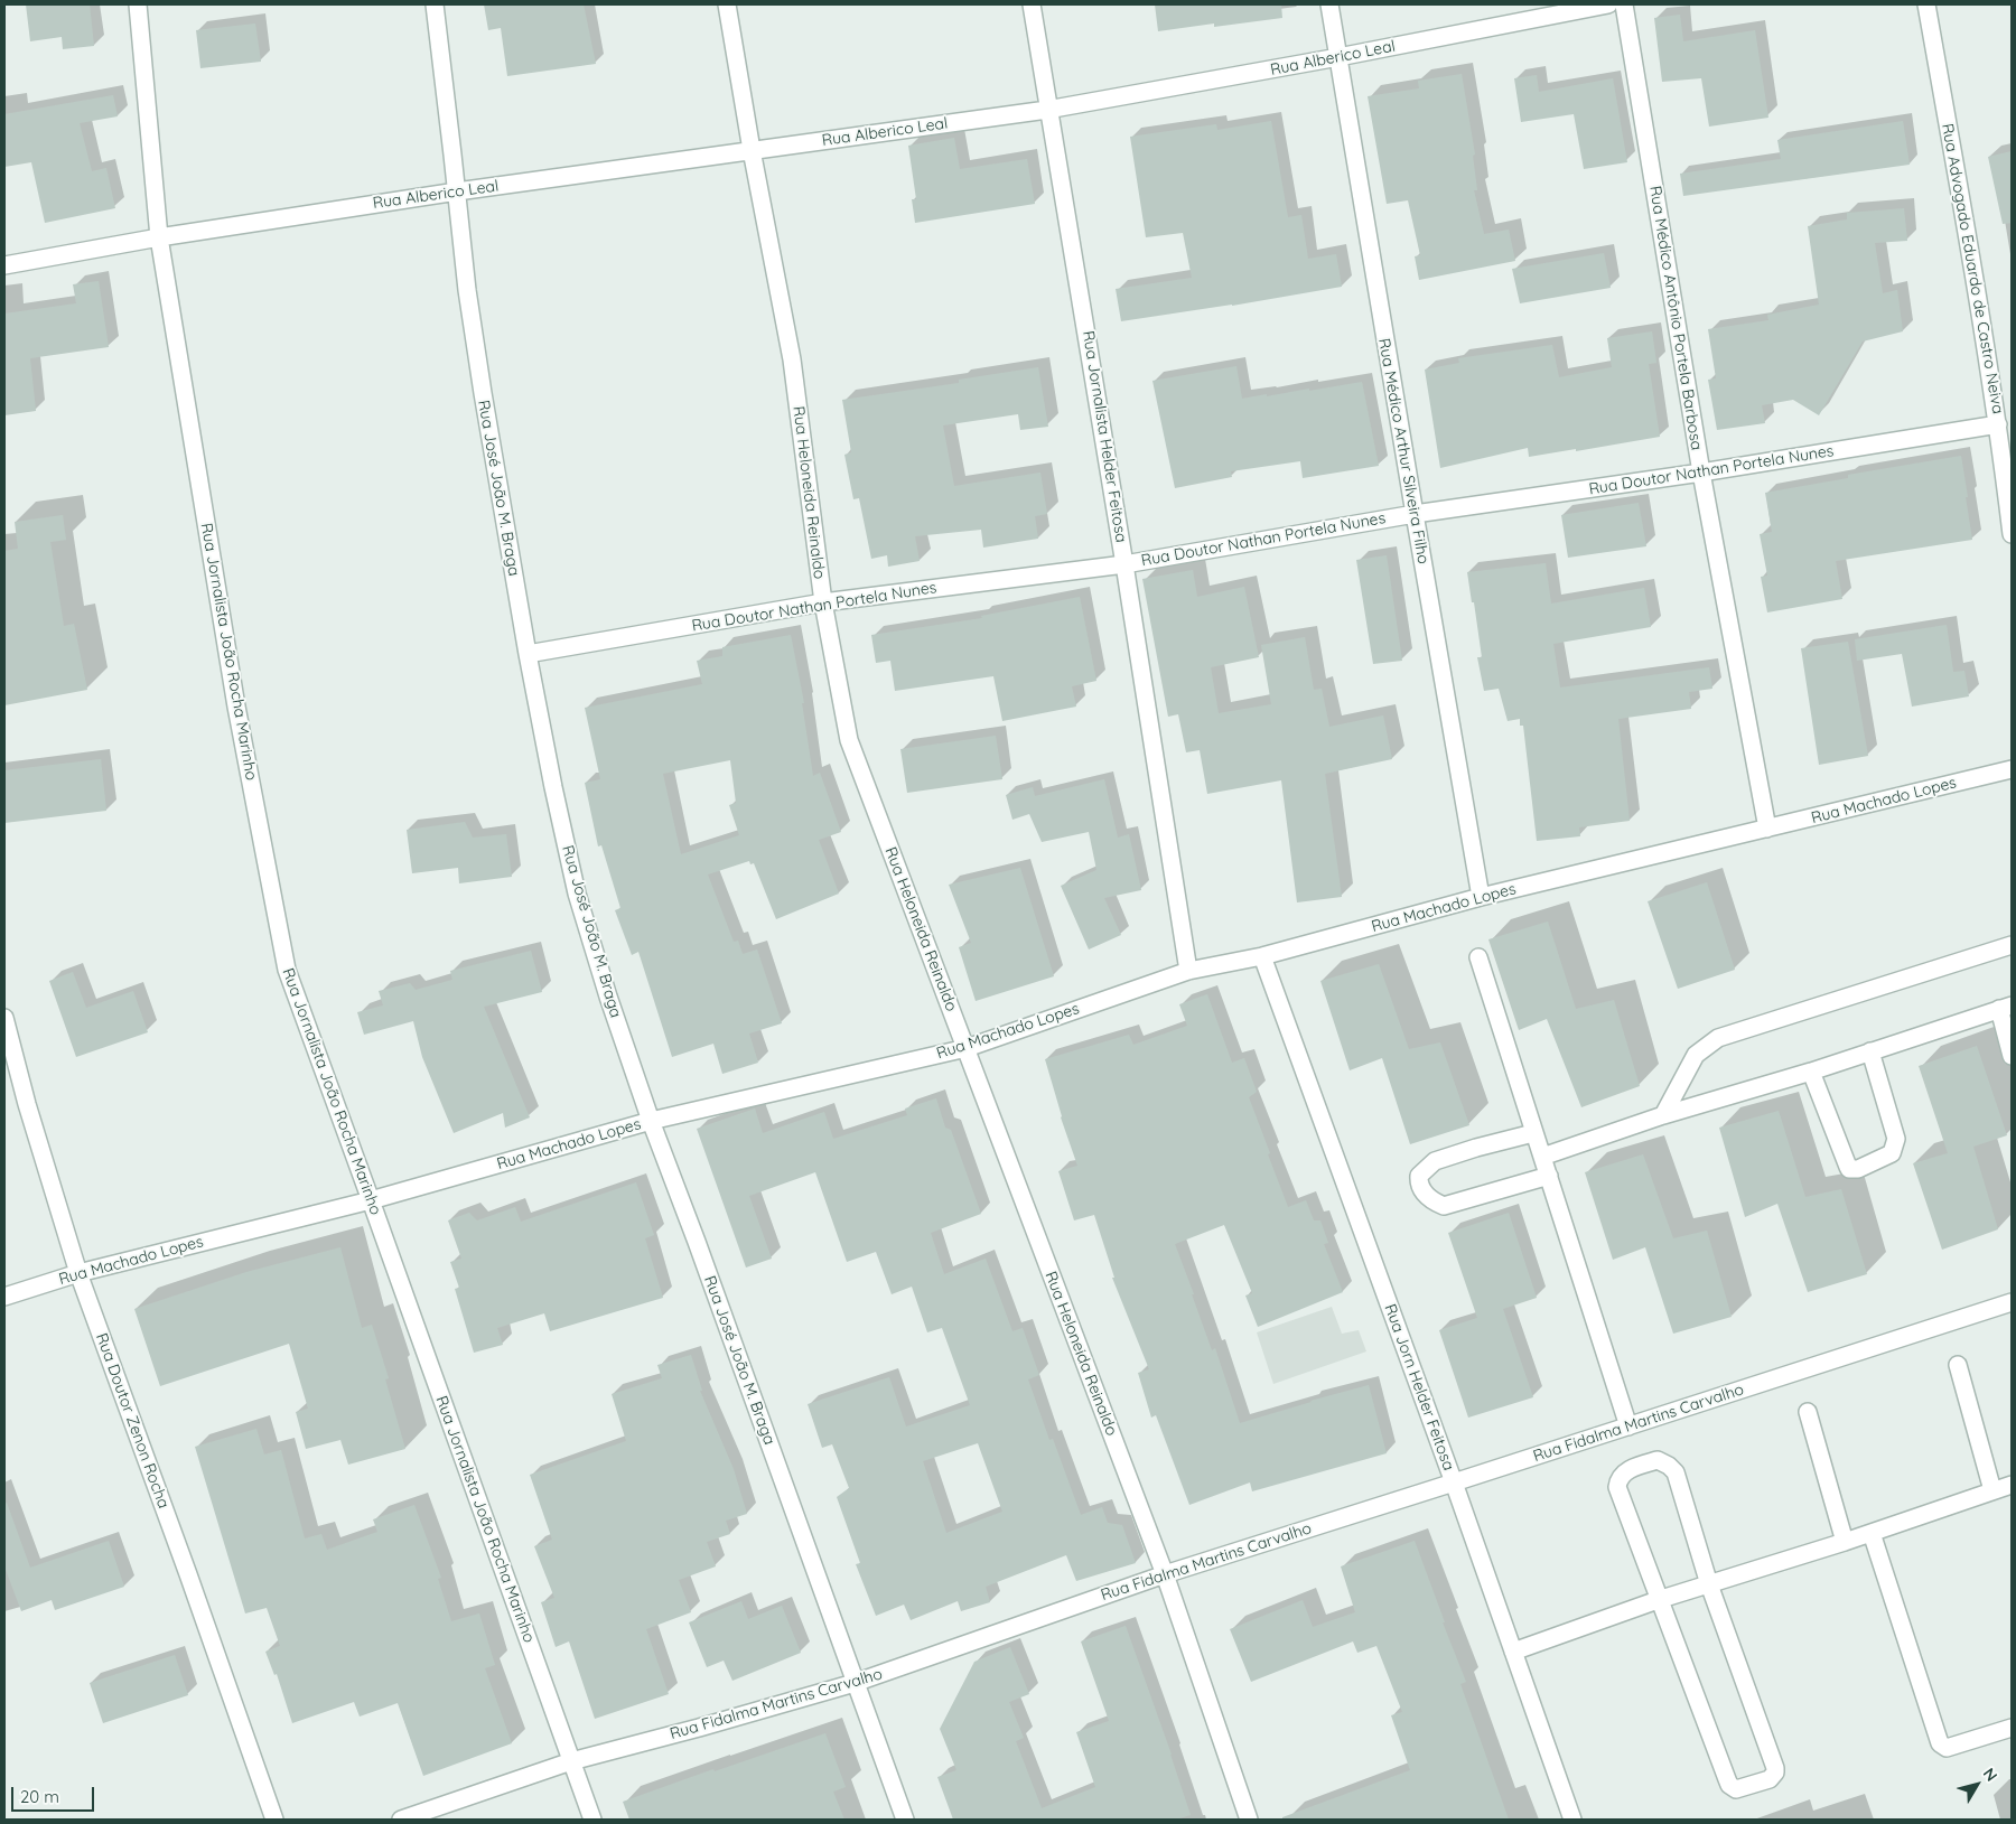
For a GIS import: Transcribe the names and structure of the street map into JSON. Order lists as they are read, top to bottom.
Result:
{
  "streets": {
    "street": [
      "Rua Alberico Leal",
      "Rua Advogado Eduardo de Castro Neiva",
      "Rua Médico Antônio Portela Barbosa",
      "Rua Jornalista Helder Feitosa",
      "Rua Médico Arthur Silveira Filho",
      "Rua Doutor Nathan Portela Nunes",
      "Rua José João M. Braga",
      "Rua Heloneida Reinaldo",
      "Rua Jornalista João Rocha Marinho",
      "Rua Machado Lopes",
      "Rua Jorn Helder Feitosa",
      "Rua Doutor Zenon Rocha",
      "Rua Fidalma Martins Carvalho"
    ]
  },
  "crossings": [
    ["Rua Alberico Leal", "Rua Jornalista Helder Feitosa"],
    ["Rua Alberico Leal", "Rua Médico Arthur Silveira Filho"],
    ["Rua Alberico Leal", "Rua José João M. Braga"],
    ["Rua Alberico Leal", "Rua Heloneida Reinaldo"],
    ["Rua Alberico Leal", "Rua Jornalista João Rocha Marinho"],
    ["Rua Advogado Eduardo de Castro Neiva", "Rua Doutor Nathan Portela Nunes"],
    ["Rua Médico Antônio Portela Barbosa", "Rua Doutor Nathan Portela Nunes"],
    ["Rua Médico Antônio Portela Barbosa", "Rua Machado Lopes"],
    ["Rua Jornalista Helder Feitosa", "Rua Doutor Nathan Portela Nunes"],
    ["Rua Jornalista Helder Feitosa", "Rua Machado Lopes"],
    ["Rua Médico Arthur Silveira Filho", "Rua Doutor Nathan Portela Nunes"],
    ["Rua Médico Arthur Silveira Filho", "Rua Machado Lopes"],
    ["Rua Doutor Nathan Portela Nunes", "Rua José João M. Braga"],
    ["Rua Doutor Nathan Portela Nunes", "Rua Heloneida Reinaldo"],
    ["Rua José João M. Braga", "Rua Machado Lopes"],
    ["Rua José João M. Braga", "Rua Fidalma Martins Carvalho"],
    ["Rua Heloneida Reinaldo", "Rua Machado Lopes"],
    ["Rua Heloneida Reinaldo", "Rua Fidalma Martins Carvalho"],
    ["Rua Jornalista João Rocha Marinho", "Rua Machado Lopes"],
    ["Rua Jornalista João Rocha Marinho", "Rua Fidalma Martins Carvalho"],
    ["Rua Machado Lopes", "Rua Jorn Helder Feitosa"],
    ["Rua Machado Lopes", "Rua Doutor Zenon Rocha"],
    ["Rua Jorn Helder Feitosa", "Rua Fidalma Martins Carvalho"]
  ],
  "scale_bar": "20 m",
  "north": "top right"
}
